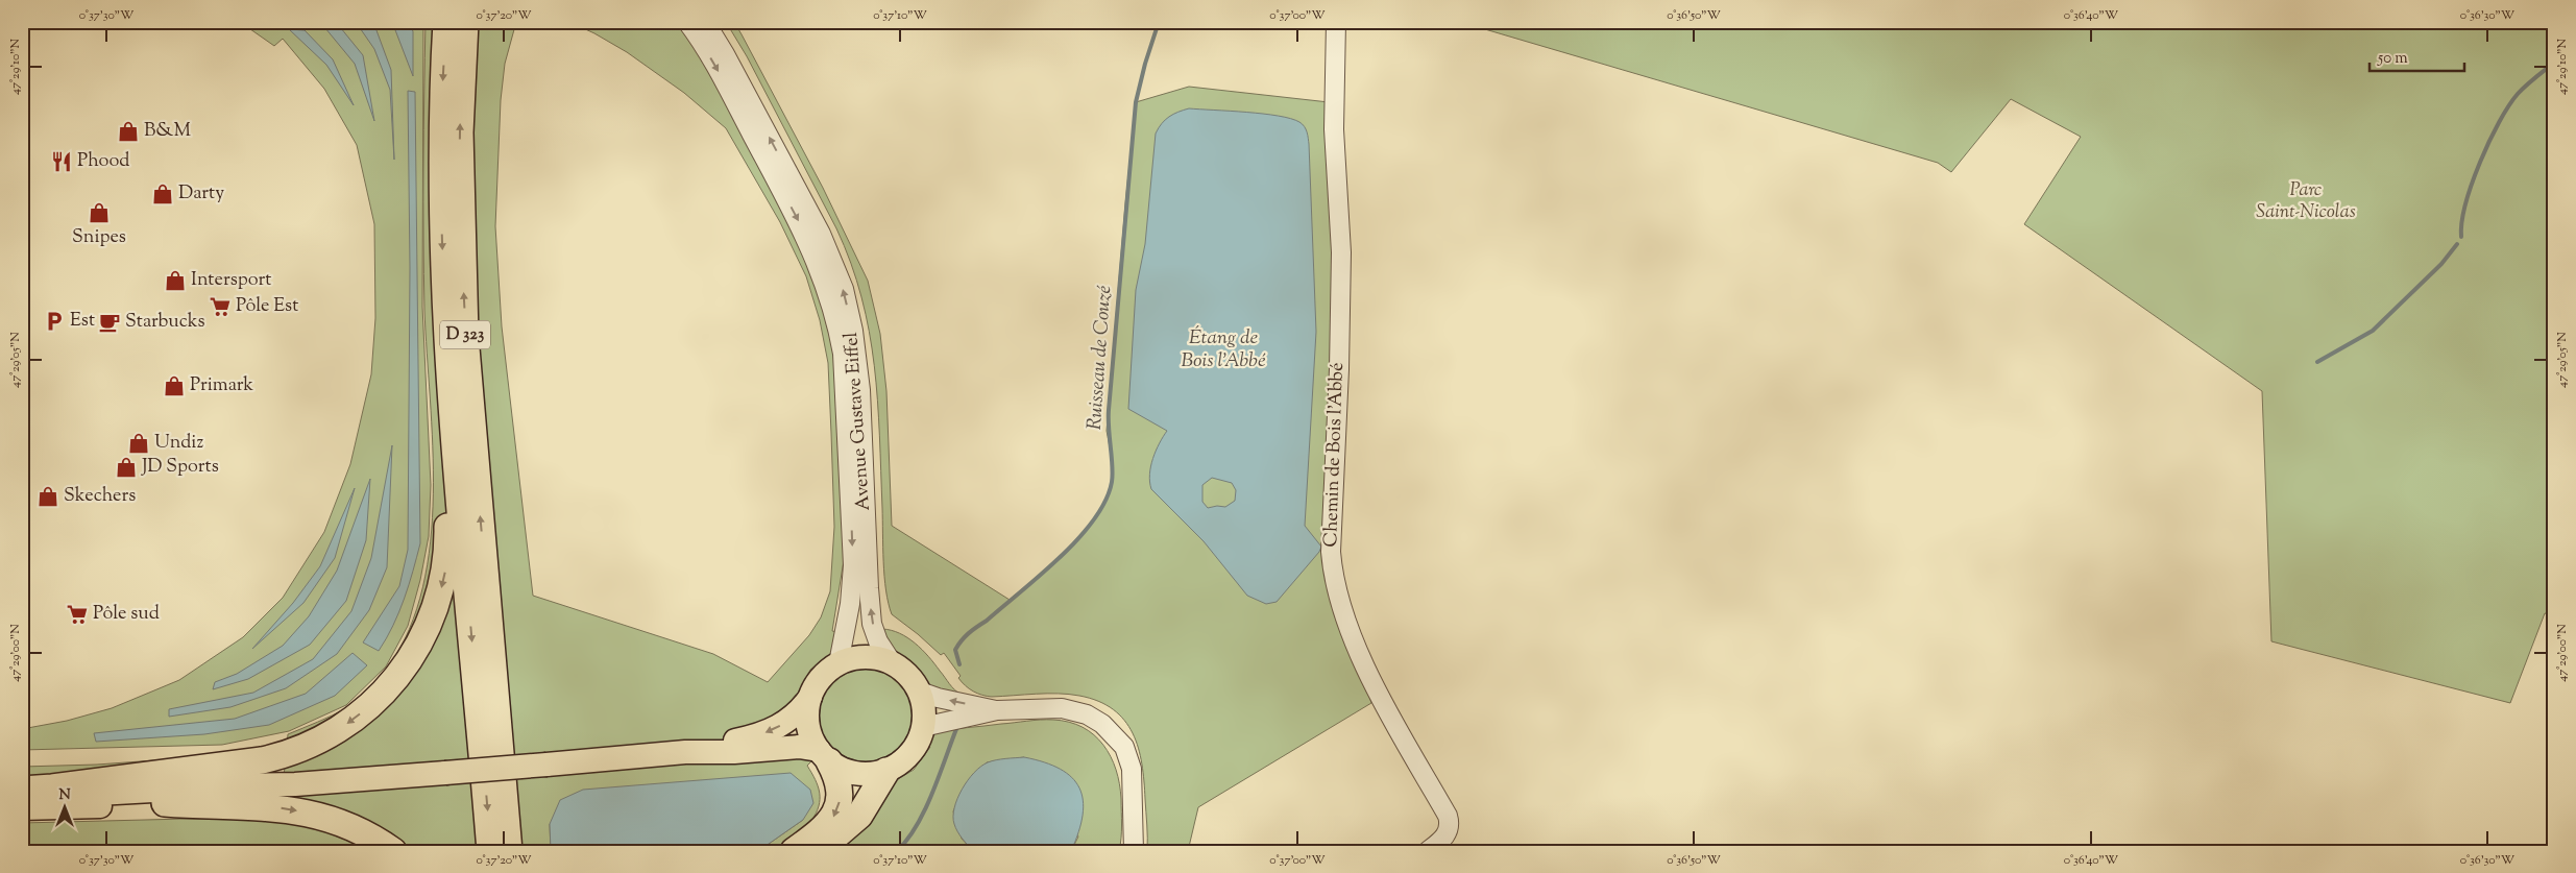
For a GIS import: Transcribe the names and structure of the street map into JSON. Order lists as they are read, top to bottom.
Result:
{
  "streets": {
    "highway": ["D 323"],
    "street": ["Avenue Gustave Eiffel", "Chemin de Bois l'Abbé"]
  },
  "water": ["Étang de Bois l'Abbé", "Ruisseau de Couzé"],
  "parks": ["Parc Saint-Nicolas"],
  "places": {
    "shop": [
      "B&M",
      "Darty",
      "Snipes",
      "Intersport",
      "Primark",
      "Undiz",
      "JD Sports",
      "Skechers"
    ],
    "restaurant": ["Phood"],
    "supermarket": ["Pôle Est", "Pôle sud"],
    "parking": ["Est"],
    "cafe": ["Starbucks"]
  },
  "scale_bar": "50 m",
  "north": "top",
  "coordinates": [
    "0°37'30\"W",
    "0°37'20\"W",
    "0°37'10\"W",
    "0°37'00\"W",
    "0°36'50\"W",
    "0°36'40\"W",
    "0°36'30\"W",
    "47°29'10\"N",
    "47°29'05\"N",
    "47°29'00\"N"
  ]
}
